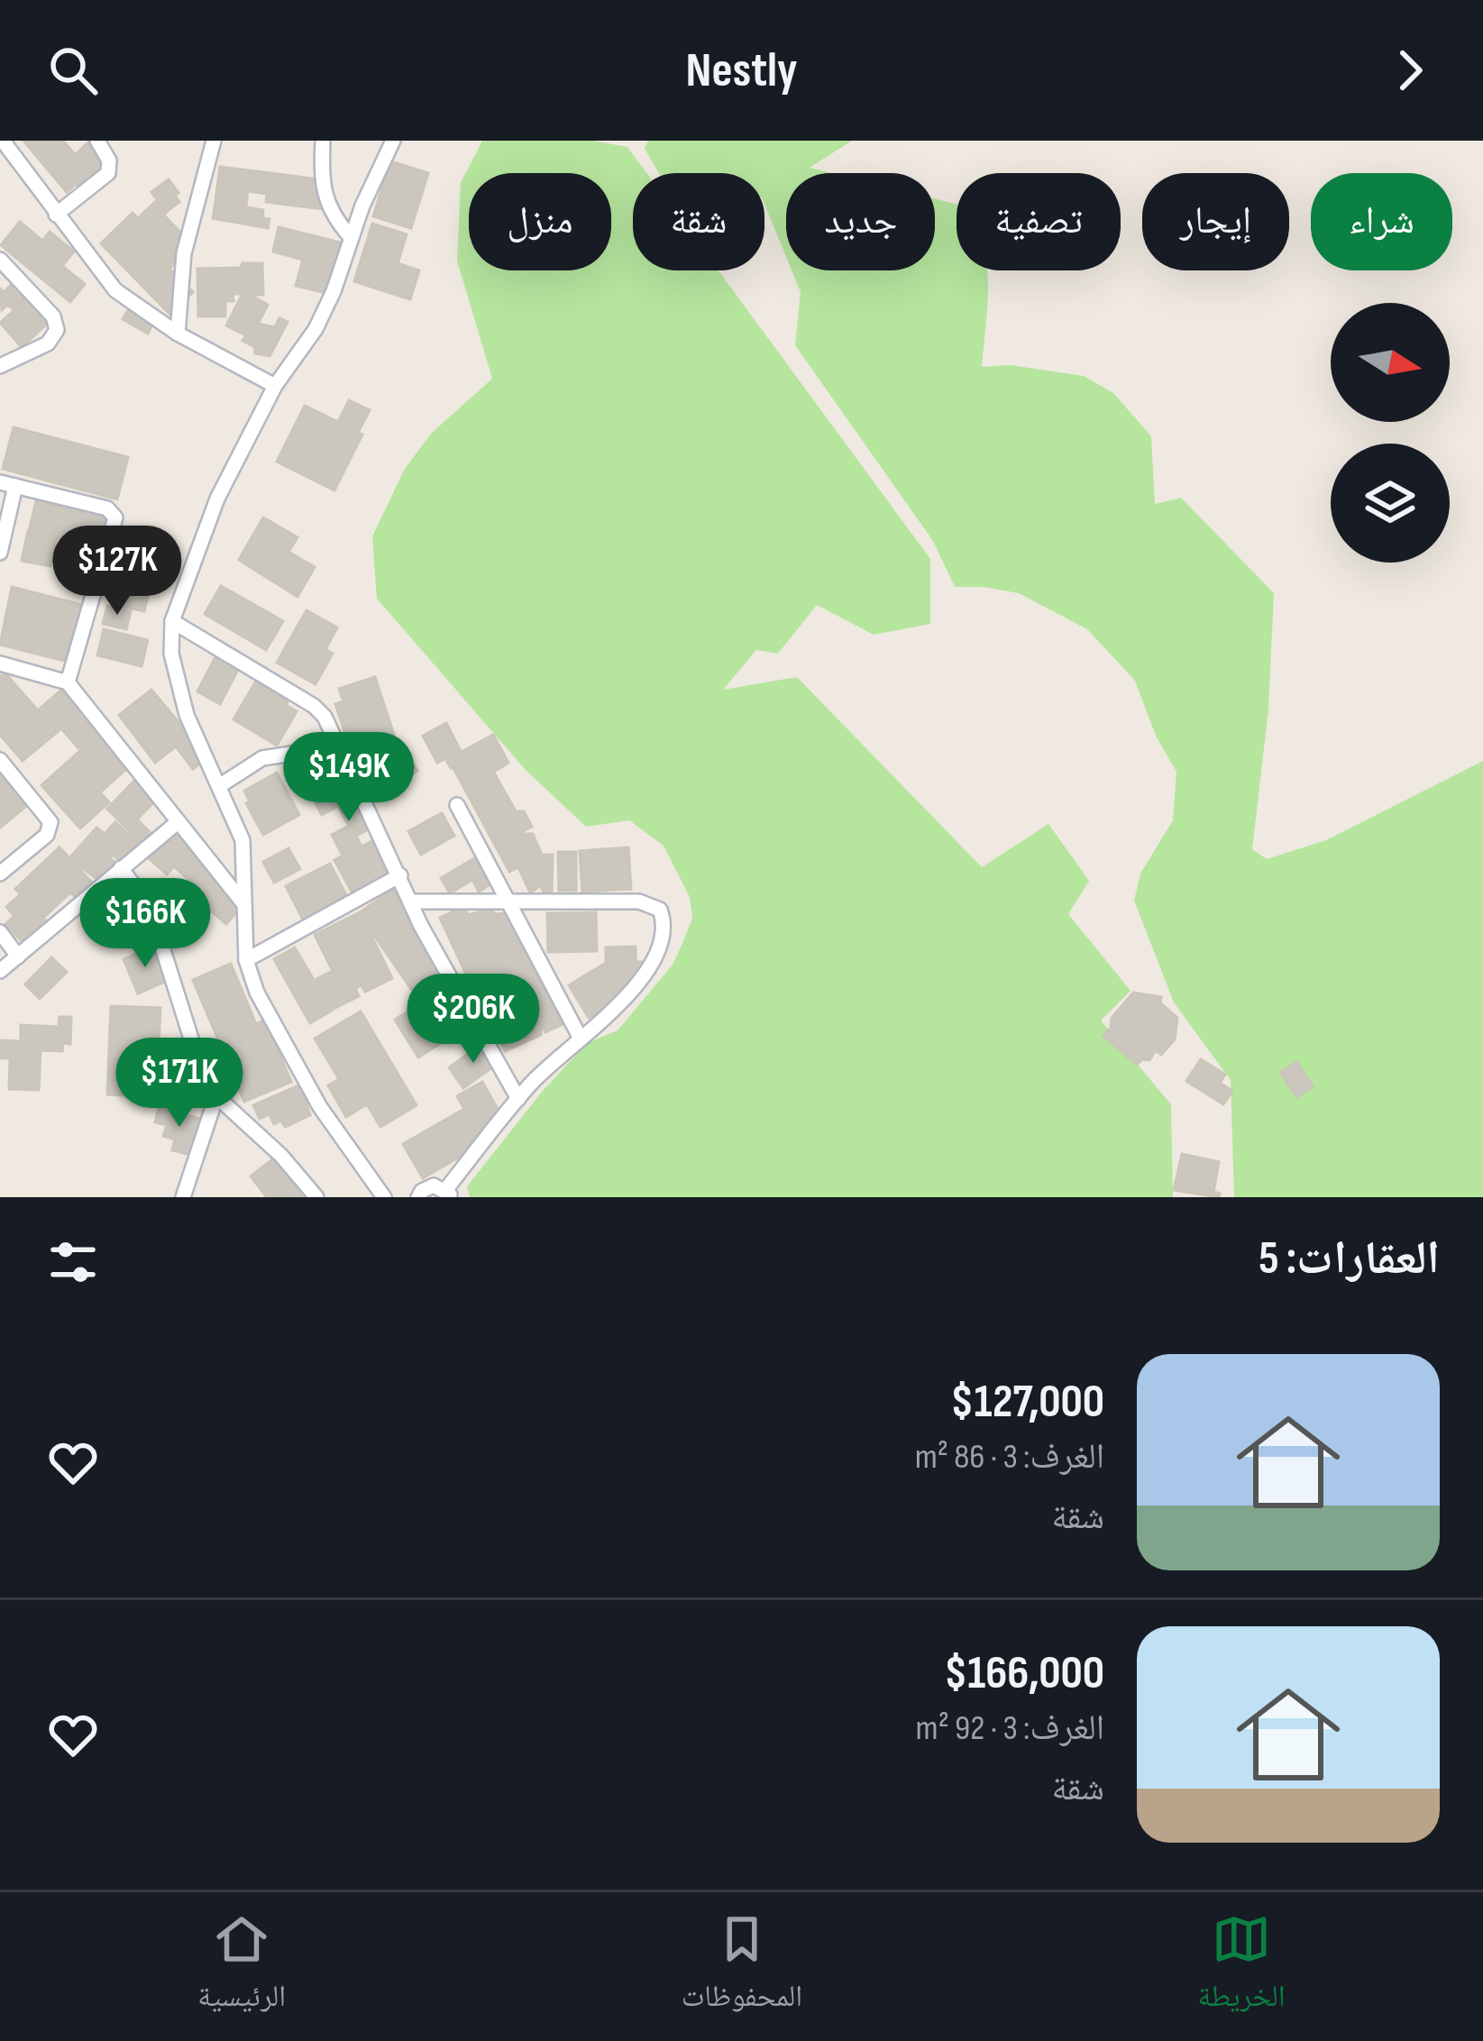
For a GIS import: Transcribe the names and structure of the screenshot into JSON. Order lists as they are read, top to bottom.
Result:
{
  "north": "right",
  "page": {
    "header": "Nestly",
    "chip": [
      "شراء",
      "إيجار",
      "تصفية",
      "جديد",
      "شقة",
      "منزل"
    ],
    "price": [
      "$127K",
      "$149K",
      "$166K",
      "$206K",
      "$171K"
    ],
    "heading": "العقارات: 5",
    "list": [
      {
        "name": "$127,000",
        "note": "الغرف: 3 · 86 m² · شقة"
      },
      {
        "name": "$166,000",
        "note": "الغرف: 3 · 92 m² · شقة"
      }
    ],
    "tabs": ["الخريطة", "المحفوظات", "الرئيسية"]
  }
}
